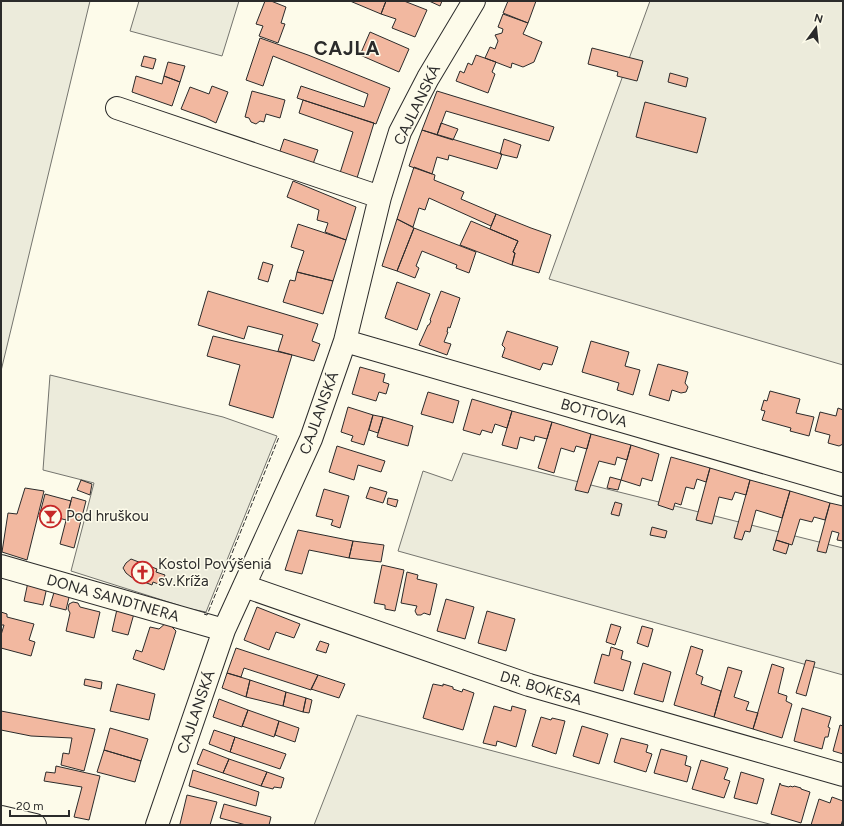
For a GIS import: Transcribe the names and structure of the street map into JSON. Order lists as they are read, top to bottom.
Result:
{
  "streets": {
    "street": [
      "CAJLANSKÁ",
      "BOTTOVA",
      "DONA SANDTNERA",
      "DR. BOKESA"
    ]
  },
  "crossings": [
    ["CAJLANSKÁ", "BOTTOVA"],
    ["CAJLANSKÁ", "DONA SANDTNERA"],
    ["CAJLANSKÁ", "DR. BOKESA"]
  ],
  "districts": ["CAJLA"],
  "places": {
    "bar": ["Pod hruškou"],
    "church": ["Kostol Povýšenia sv.Kríža"]
  },
  "scale_bar": "20 m",
  "north": "top"
}
